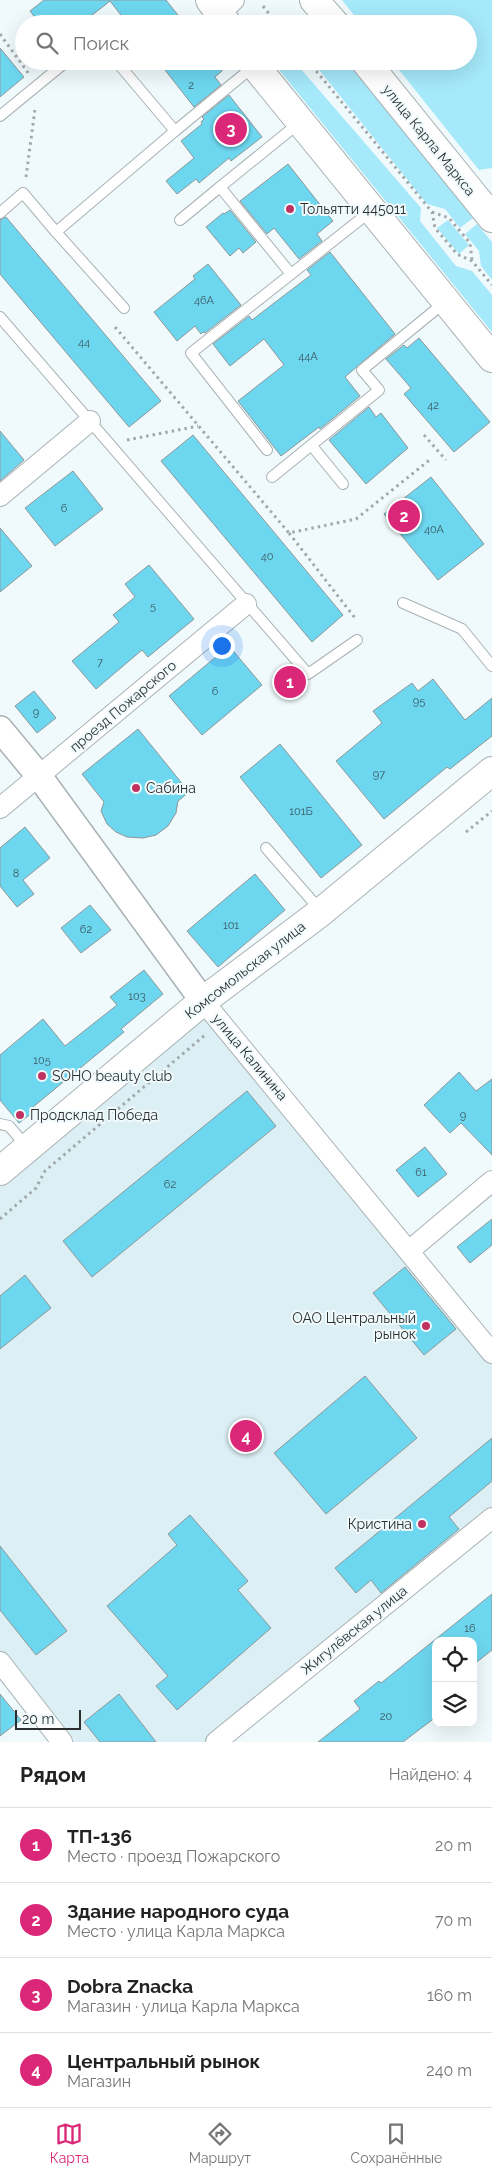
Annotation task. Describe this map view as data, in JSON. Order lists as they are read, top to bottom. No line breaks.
{"streets":{"main road":["улица Карла Маркса","Комсомольская улица"],"street":["проезд Пожарского","улица Калинина","Жигулёвская улица"]},"crossings":[["проезд Пожарского","улица Калинина"],["Комсомольская улица","улица Калинина"]],"places":["Тольятти 445011","Сабина","SOHO beauty club","Продсклад Победа","ОАО Центральный рынок","Кристина"],"house_numbers":["2","46А","44","44А","42","6","40А","40","5","7","6","95","9","97","101Б","8","101","62","103","105","9","61","62","16","20"],"scale_bar":"20 m","page":{"search":"Поиск","pins":["3","2","1","4"],"scale":"20 m","heading":["Рядом","Найдено: 4"],"list":[{"mark":"1","name":"ТП-136","note":"Место · проезд Пожарского","value":"20 m"},{"mark":"2","name":"Здание народного суда","note":"Место · улица Карла Маркса","value":"70 m"},{"mark":"3","name":"Dobra Znacka","note":"Магазин · улица Карла Маркса","value":"160 m"},{"mark":"4","name":"Центральный рынок","note":"Магазин","value":"240 m"}],"nav":["Карта","Маршрут","Сохранённые"]}}
